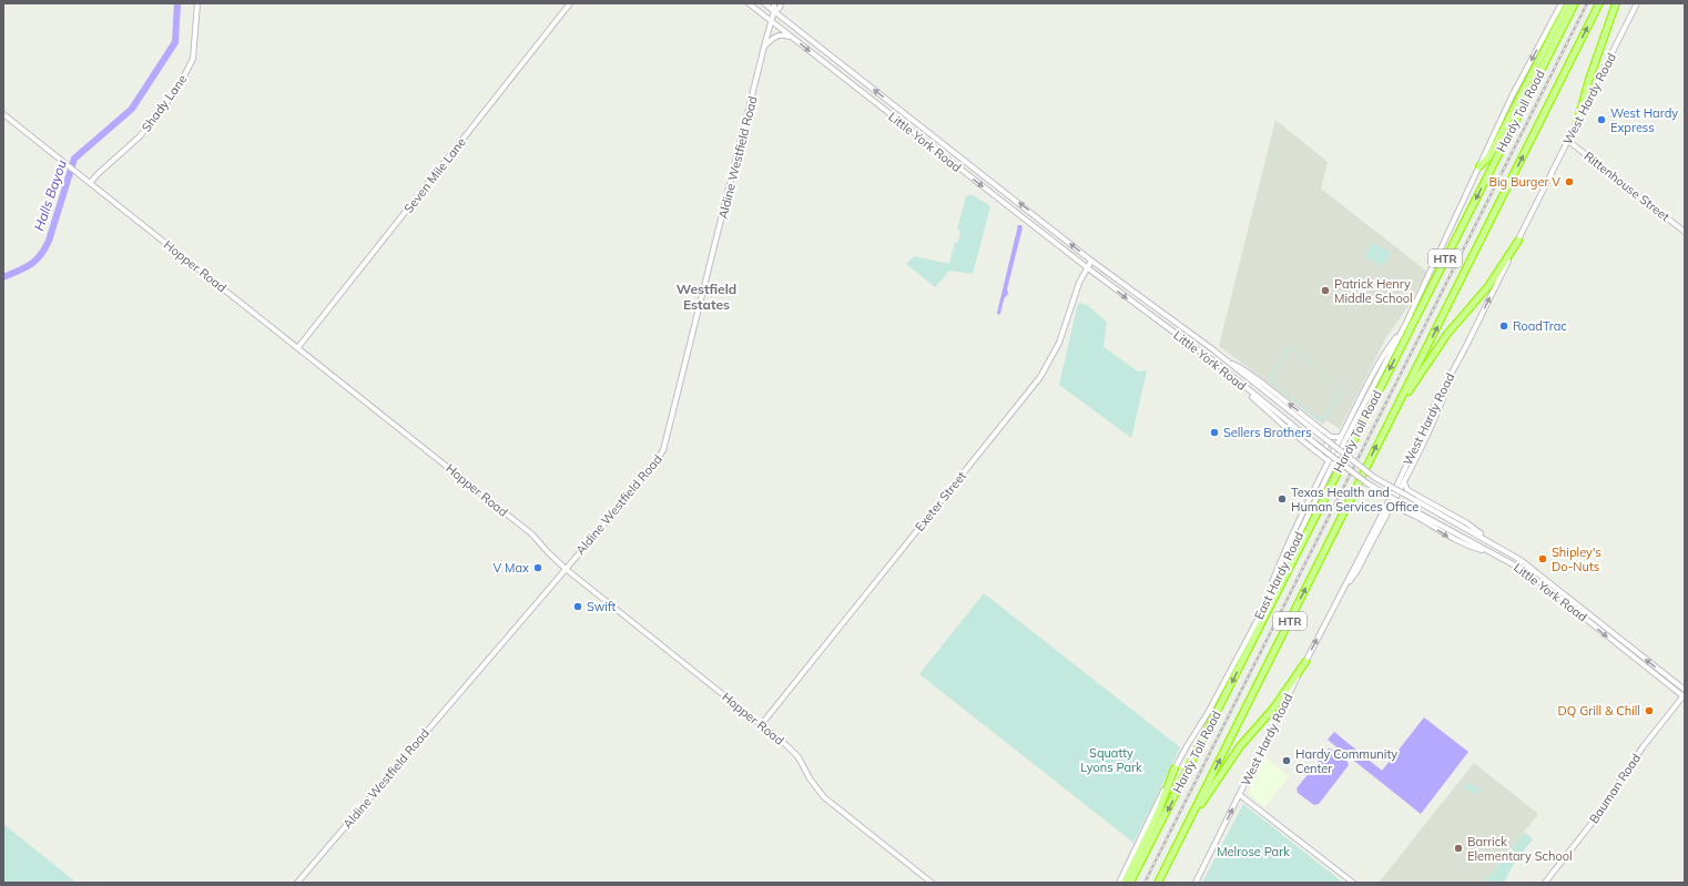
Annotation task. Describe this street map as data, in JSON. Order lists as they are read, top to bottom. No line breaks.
{"streets":{"highway":["Hardy Toll Road","HTR"],"main road":["West Hardy Road","Shady Lane","Little York Road","Aldine Westfield Road","Seven Mile Lane","Rittenhouse Street","Hopper Road","Exeter Street","East Hardy Road","Bauman Road"]},"crossings":[["West Hardy Road","Little York Road"],["West Hardy Road","Rittenhouse Street"],["Shady Lane","Hopper Road"],["Little York Road","Aldine Westfield Road"],["Little York Road","Exeter Street"],["Little York Road","East Hardy Road"],["Little York Road","Bauman Road"],["Aldine Westfield Road","Hopper Road"],["Seven Mile Lane","Hopper Road"],["Hopper Road","Exeter Street"]],"districts":["Westfield Estates"],"water":["Halls Bayou"],"parks":["Squatty Lyons Park","Melrose Park"],"places":["West Hardy Express","Big Burger V","Patrick Henry Middle School","RoadTrac","Sellers Brothers","Texas Health and Human Services Office","Shipley's Do-Nuts","V Max","Swift","DQ Grill & Chill","Hardy Community Center","Barrick Elementary School"]}
